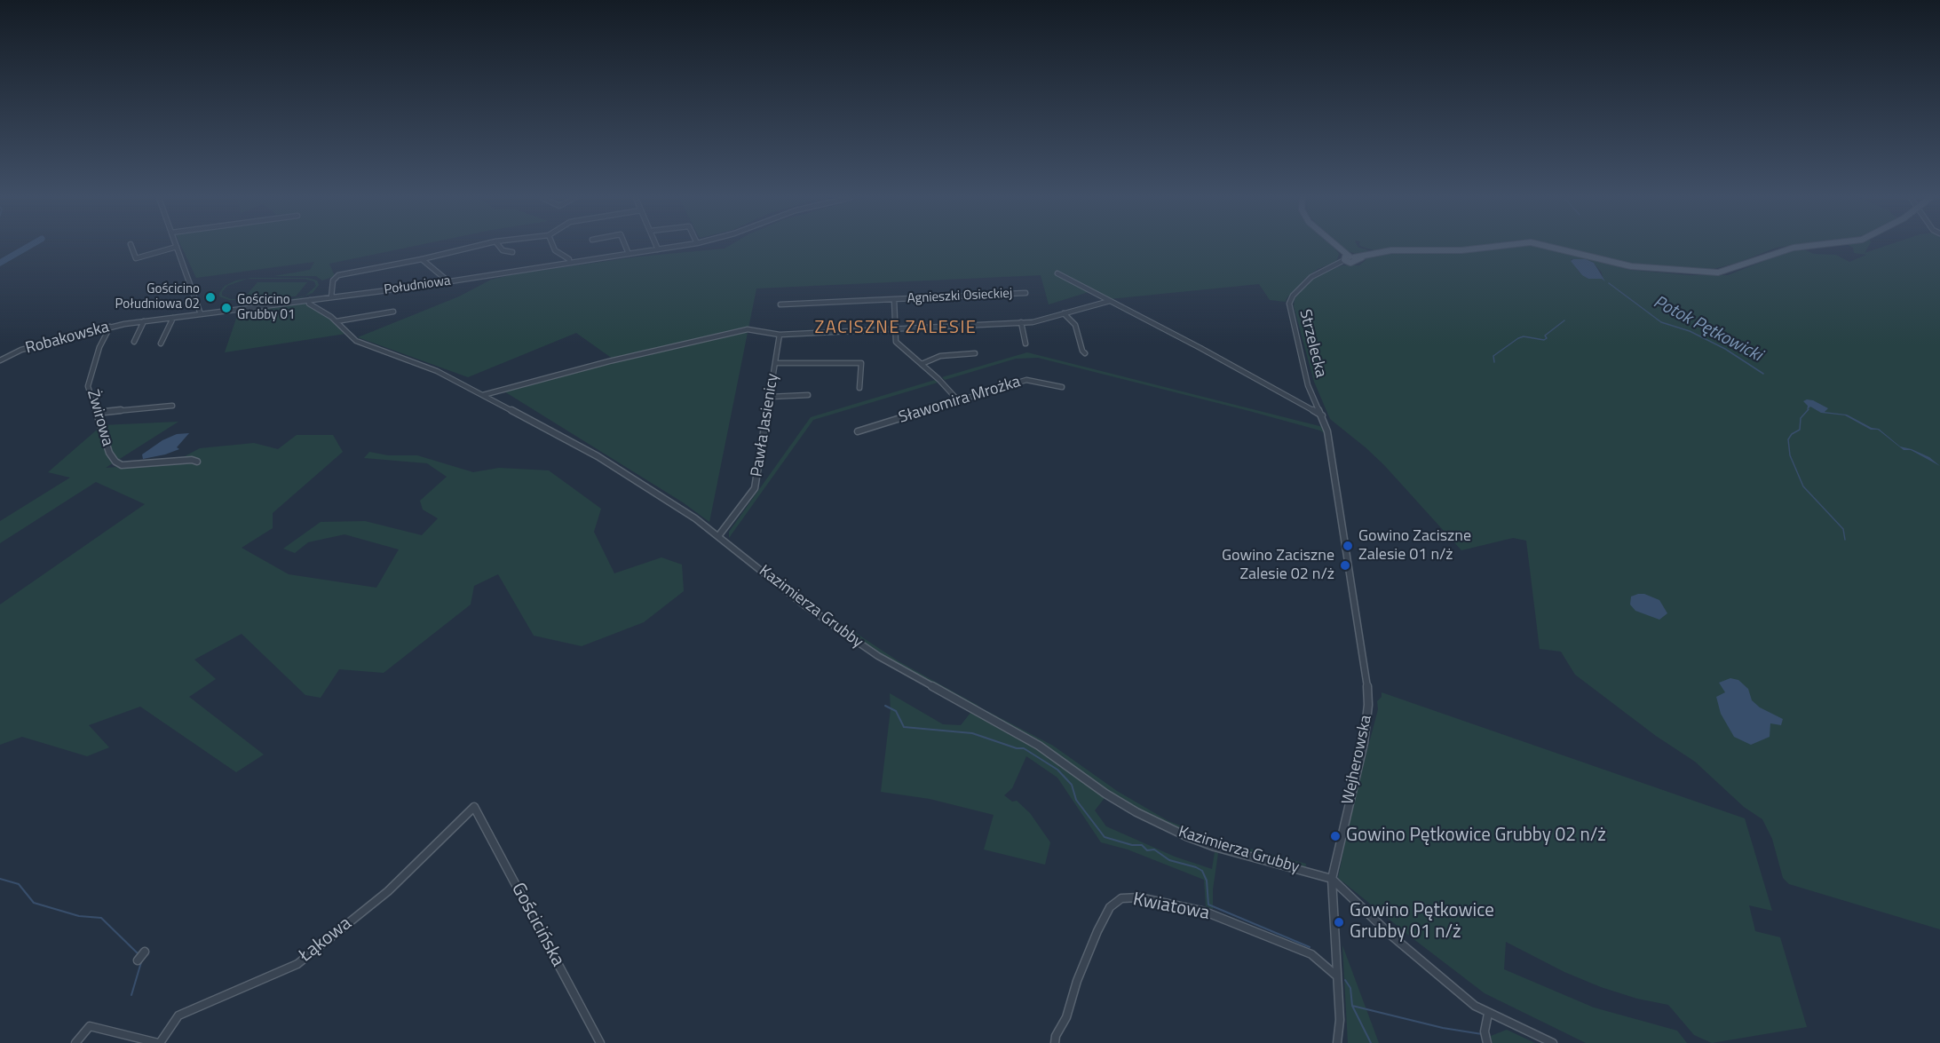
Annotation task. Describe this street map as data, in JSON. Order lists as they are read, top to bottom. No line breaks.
{"streets":{"main road":["Strzelecka"],"street":["Południowa","Agnieszki Osieckiej","Robakowska","Sławomira Mrożka","Żwirowa","Pawła Jasienicy","Kazimierza Grubby","Wejherowska","Kwiatowa","Gościcińska","Łąkowa"]},"crossings":[["Południowa","Robakowska"],["Południowa","Kazimierza Grubby"],["Robakowska","Żwirowa"],["Strzelecka","Wejherowska"],["Pawła Jasienicy","Kazimierza Grubby"],["Kazimierza Grubby","Wejherowska"],["Wejherowska","Kwiatowa"],["Gościcińska","Łąkowa"]],"districts":["ZACISZNE ZALESIE"],"water":["Potok Pętkowicki"],"places":["Gościcino Południowa 02","Gościcino Grubby 01","Gowino Zaciszne Zalesie 01 n/ż","Gowino Zaciszne Zalesie 02 n/ż","Gowino Pętkowice Grubby 02 n/ż","Gowino Pętkowice Grubby 01 n/ż"]}
